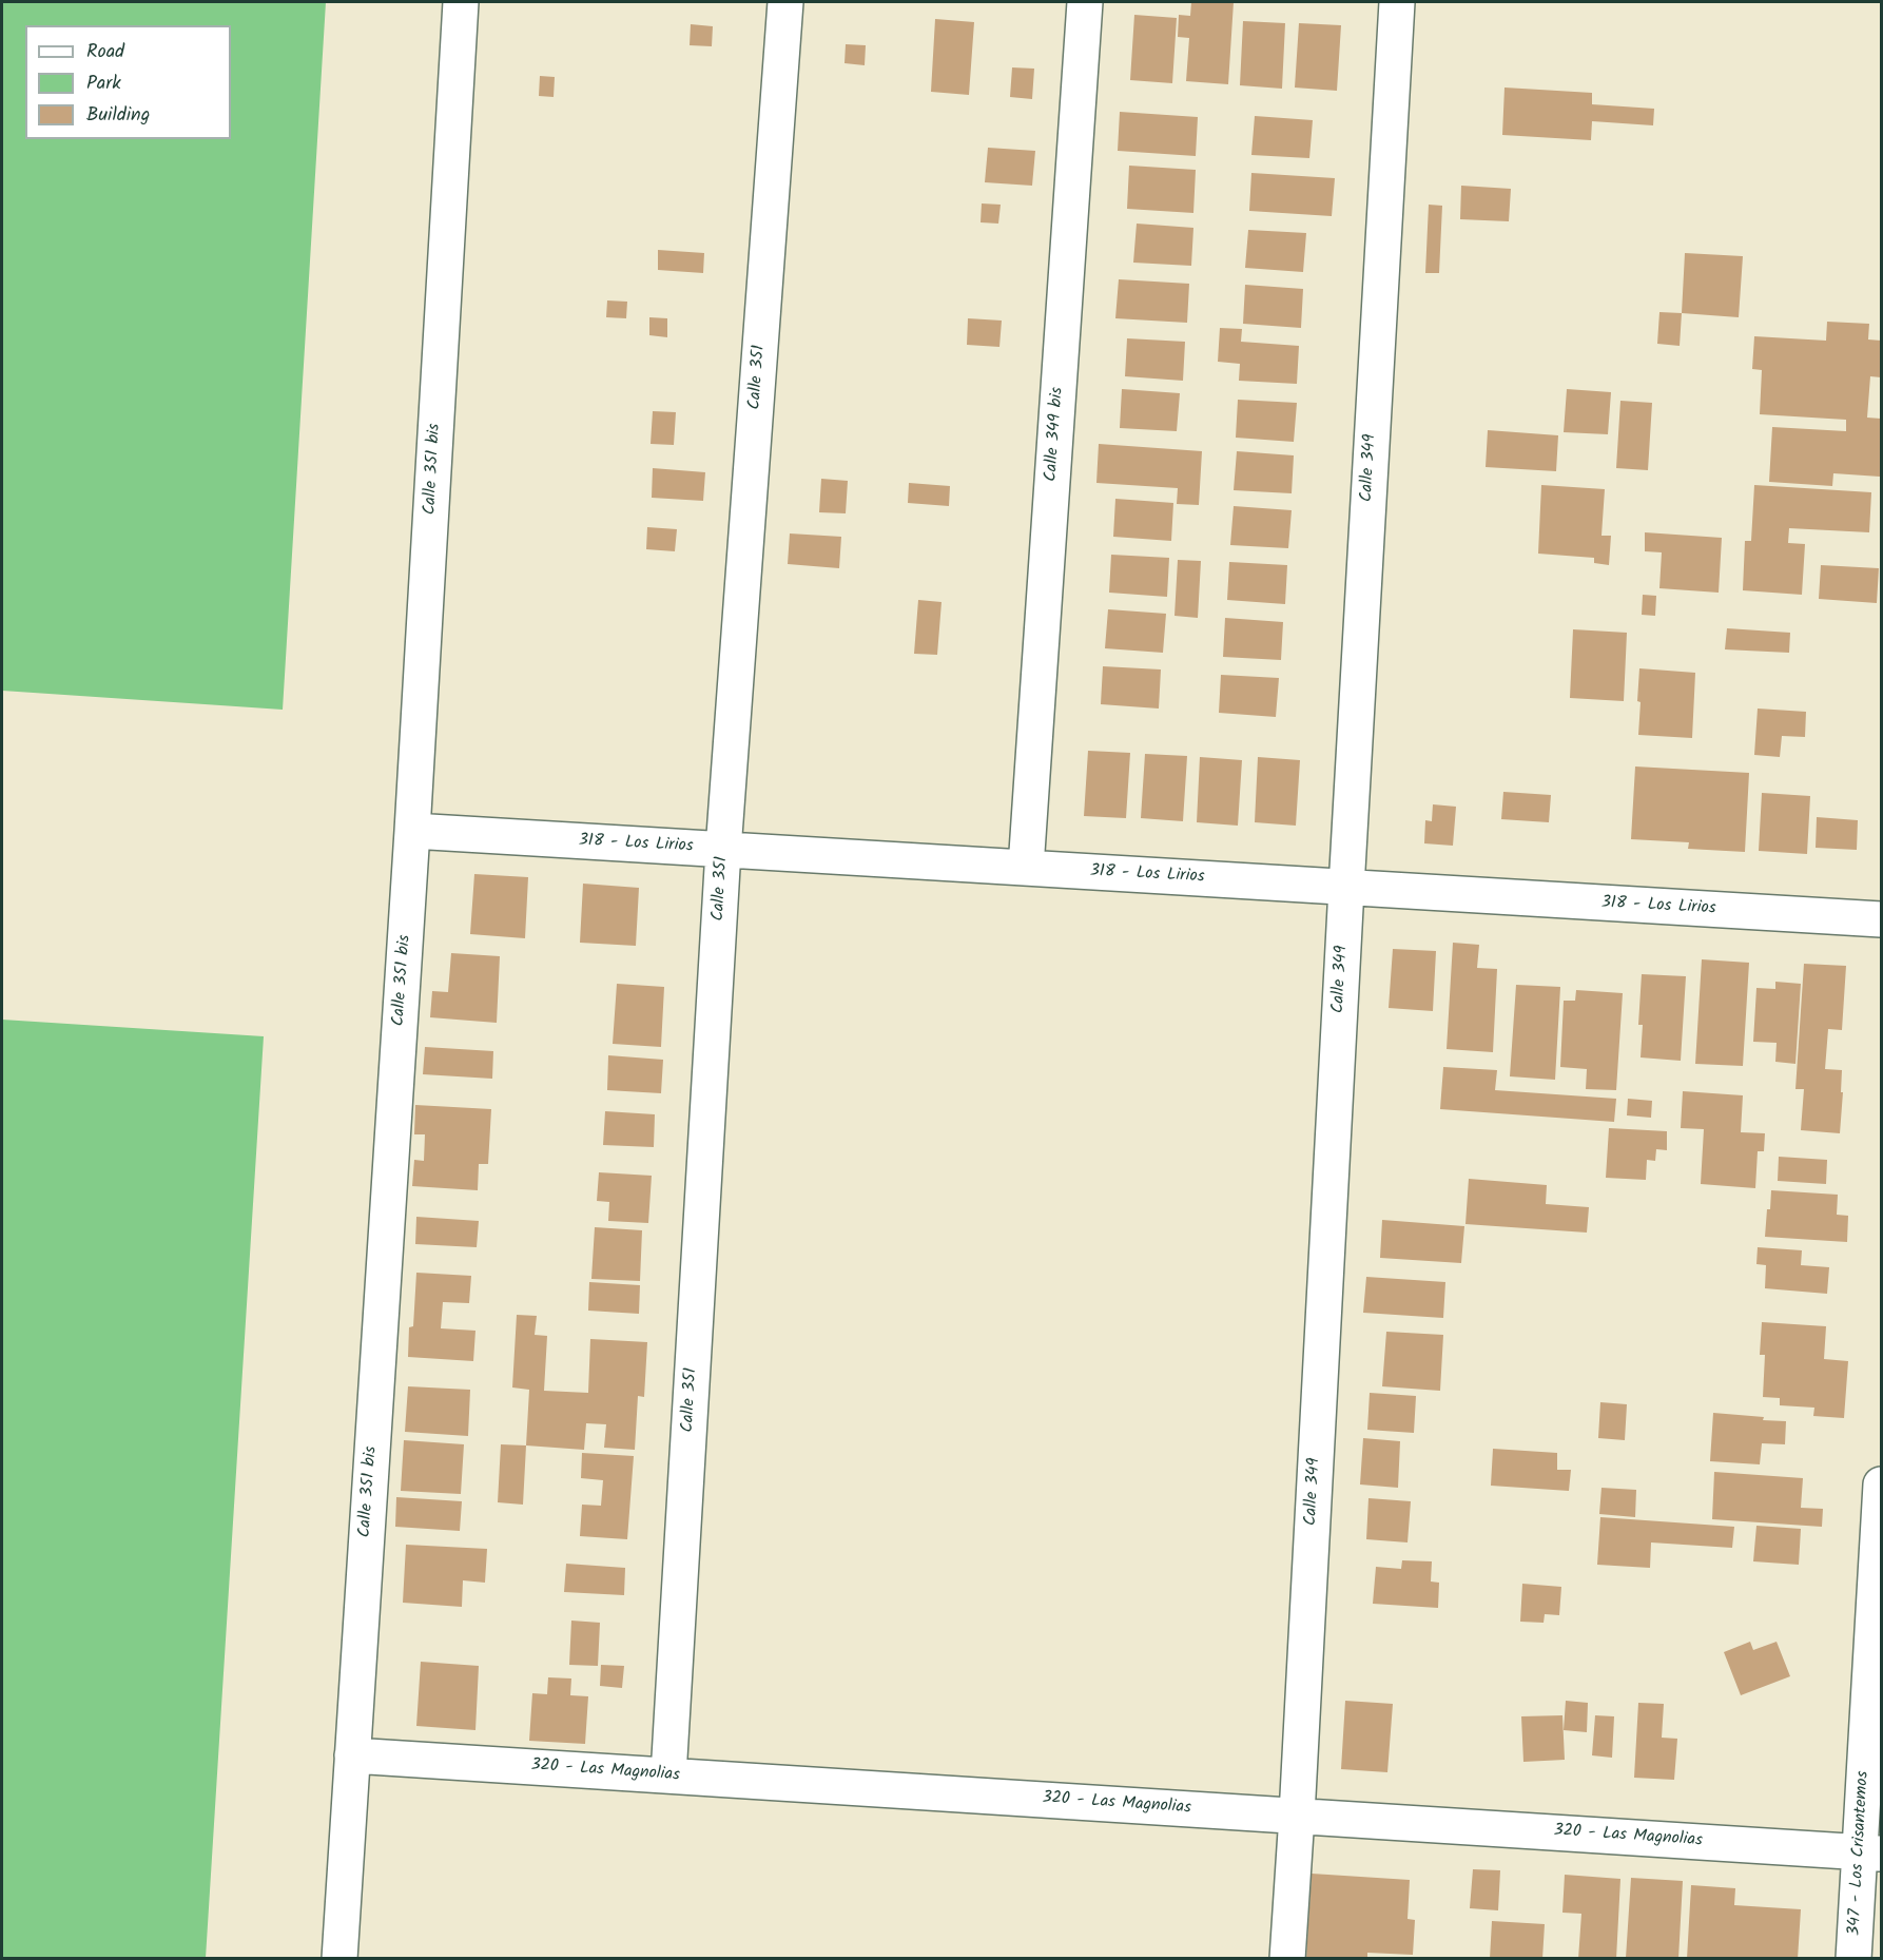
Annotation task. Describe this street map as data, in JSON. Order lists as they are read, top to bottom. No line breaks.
{"streets":{"street":["Calle 351","Calle 349 bis","Calle 349","Calle 351 bis","318 - Los Lirios","320 - Las Magnolias","347 - Los Crisantemos"]},"crossings":[["Calle 351","318 - Los Lirios"],["Calle 351","320 - Las Magnolias"],["Calle 349 bis","318 - Los Lirios"],["Calle 349","318 - Los Lirios"],["Calle 349","320 - Las Magnolias"],["Calle 351 bis","318 - Los Lirios"],["Calle 351 bis","320 - Las Magnolias"],["320 - Las Magnolias","347 - Los Crisantemos"]],"legend":["Road","Park","Building"]}
